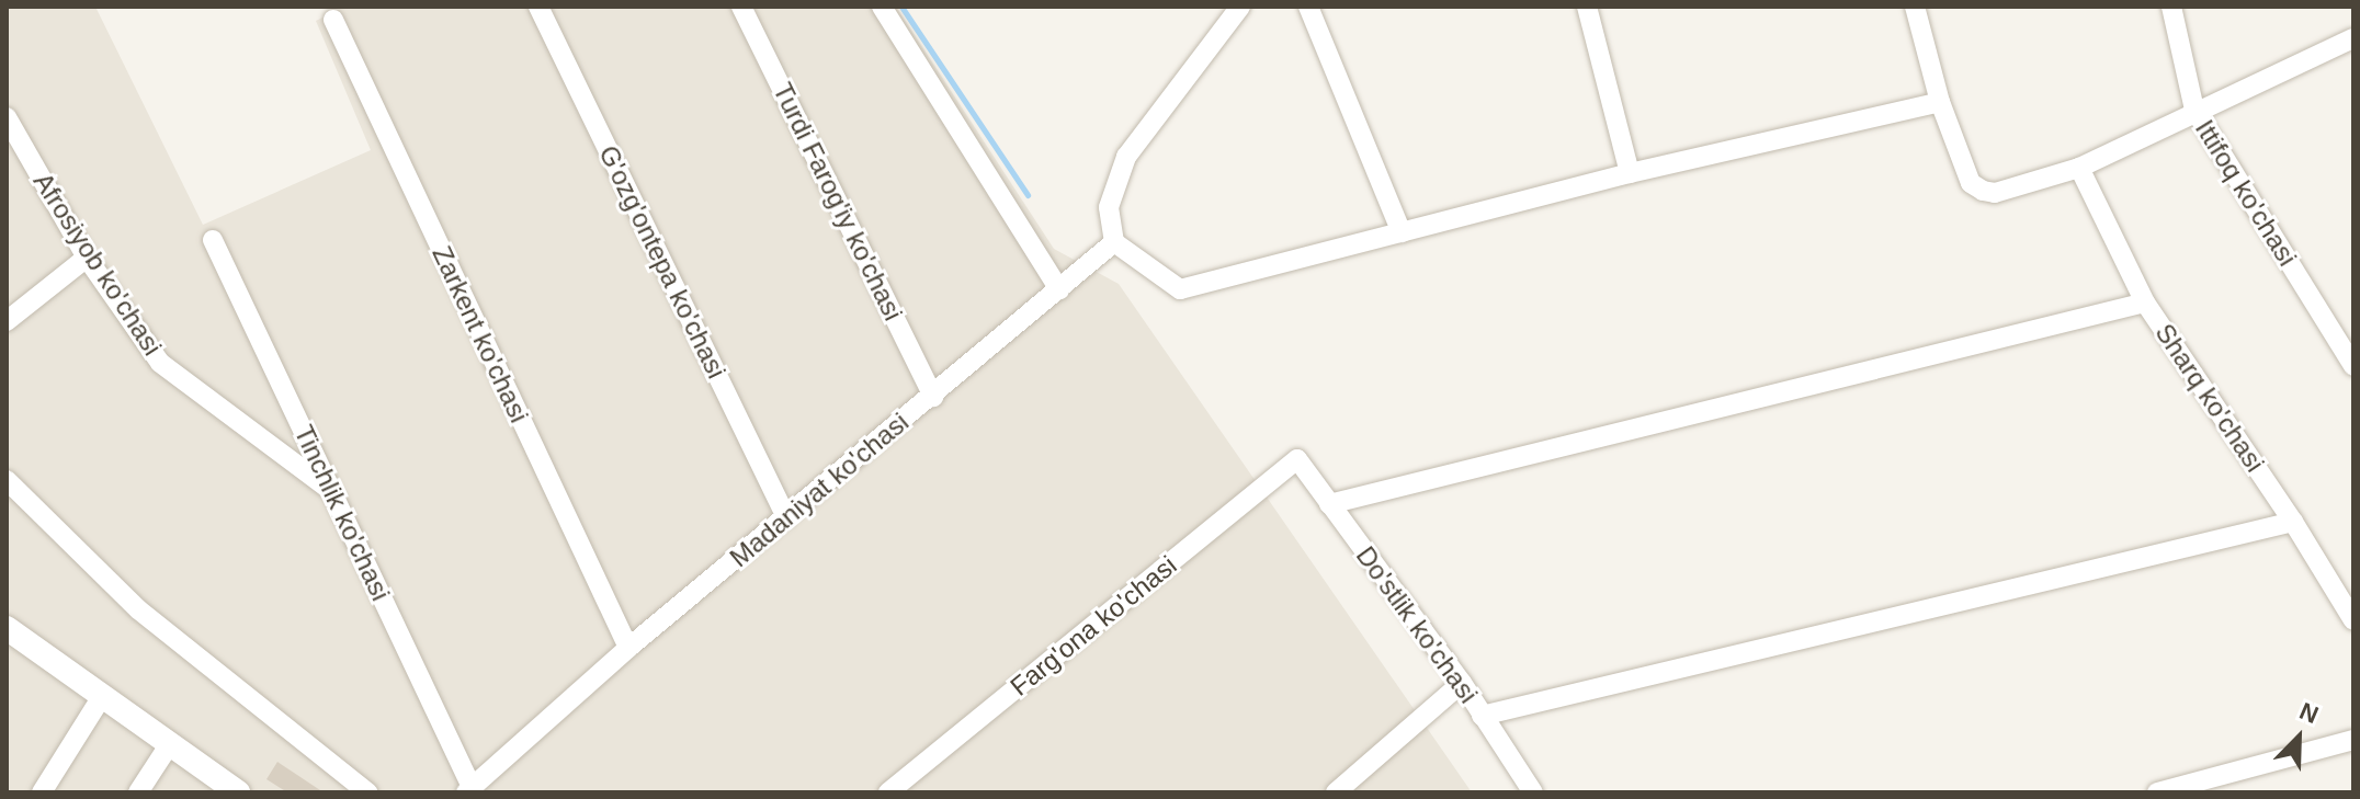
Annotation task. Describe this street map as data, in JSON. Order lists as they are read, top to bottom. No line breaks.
{"streets":{"street":["Ittifoq ko'chasi","Turdi Farog'iy ko'chasi","G'ozg'ontepa ko'chasi","Afrosiyob ko'chasi","Zarkent ko'chasi","Sharq ko'chasi","Madaniyat ko'chasi","Tinchlik ko'chasi","Do'stlik ko'chasi","Farg'ona ko'chasi"]},"crossings":[["Turdi Farog'iy ko'chasi","Madaniyat ko'chasi"],["G'ozg'ontepa ko'chasi","Madaniyat ko'chasi"],["Afrosiyob ko'chasi","Tinchlik ko'chasi"],["Zarkent ko'chasi","Madaniyat ko'chasi"],["Madaniyat ko'chasi","Tinchlik ko'chasi"],["Do'stlik ko'chasi","Farg'ona ko'chasi"]],"north":"top right"}
